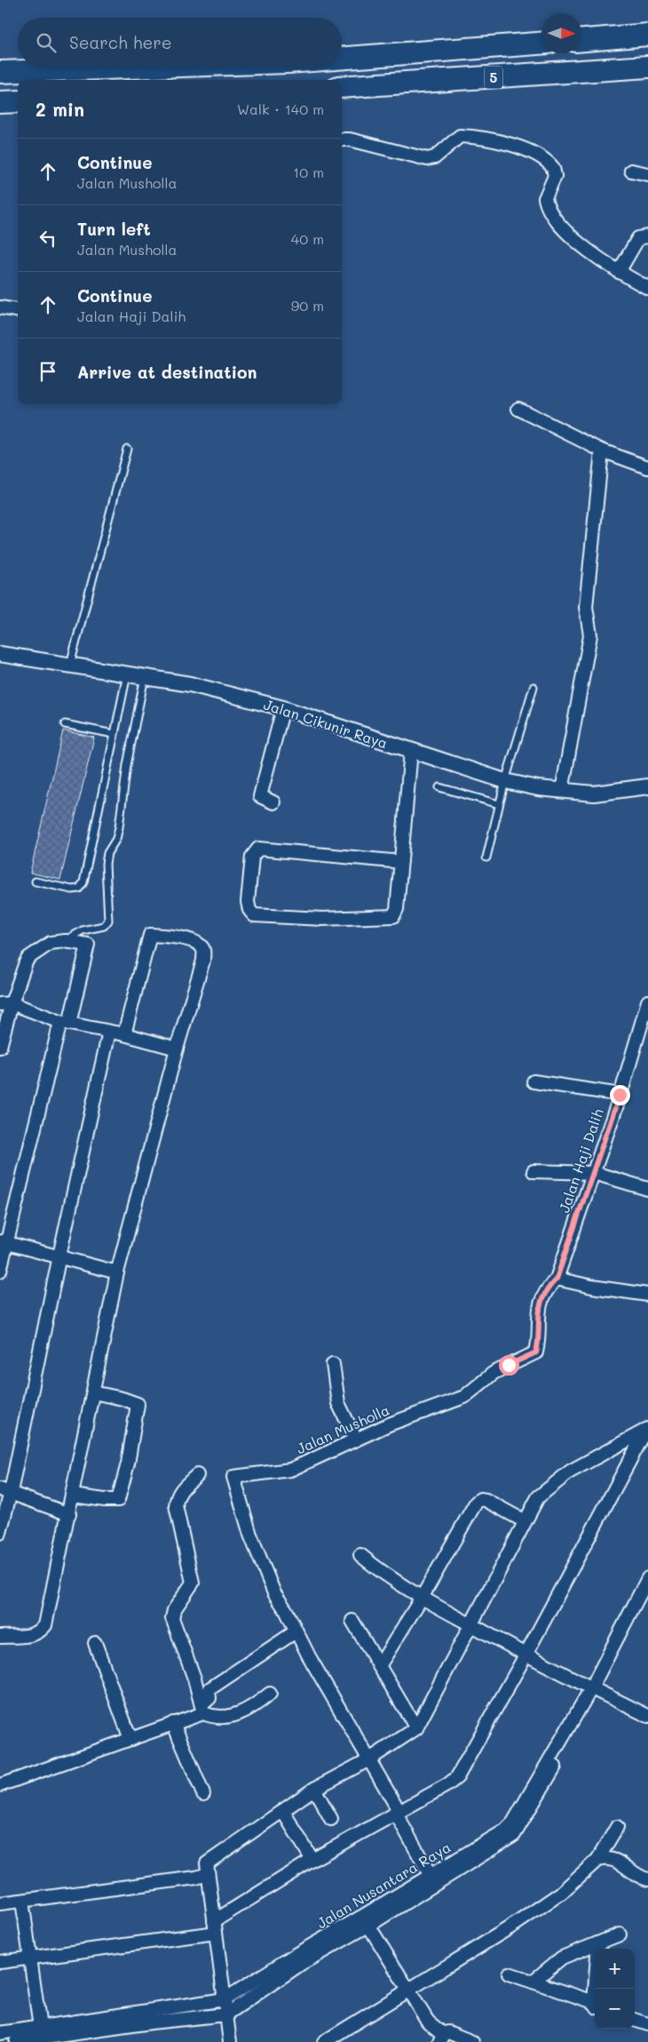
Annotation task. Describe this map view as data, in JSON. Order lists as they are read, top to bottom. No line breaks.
{"streets":{"highway":["5"],"street":["Jalan Cikunir Raya","Jalan Haji Dalih","Jalan Musholla","Jalan Nusantara Raya"]},"crossings":[["Jalan Haji Dalih","Jalan Musholla"]],"north":"right","page":{"search":"Search here","heading":["2 min","Walk · 140 m"],"list":[["Continue","Jalan Musholla","10 m"],["Turn left","Jalan Musholla","40 m"],["Continue","Jalan Haji Dalih","90 m"],"Arrive at destination"],"map_buttons":["+","−"]}}
